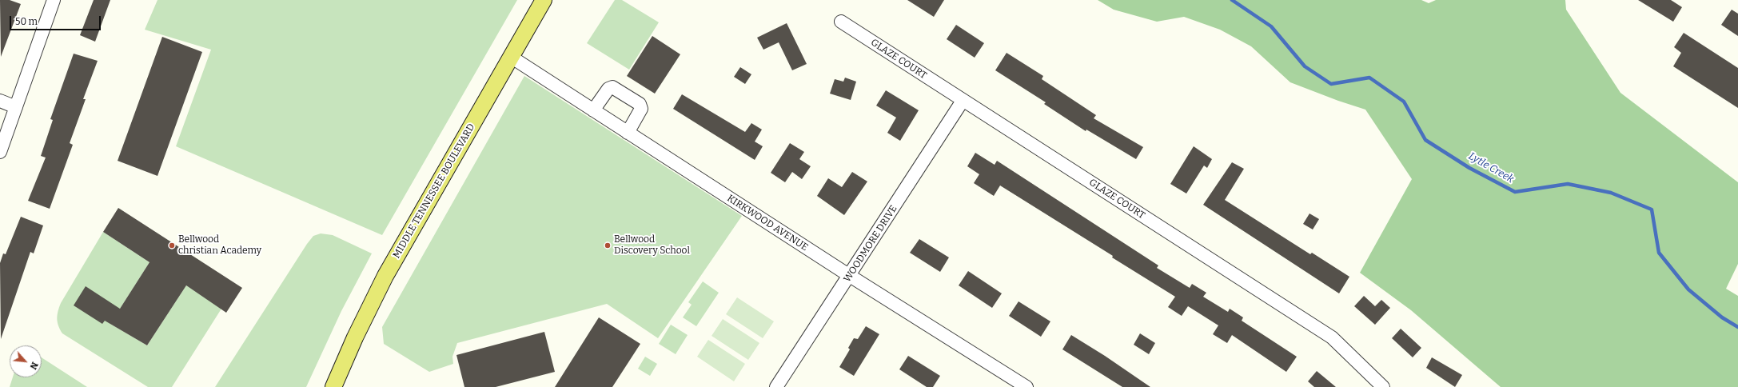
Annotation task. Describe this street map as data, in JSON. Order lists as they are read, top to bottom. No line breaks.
{"streets":{"main road":["MIDDLE TENNESSEE BOULEVARD"],"street":["GLAZE COURT","KIRKWOOD AVENUE","WOODMORE DRIVE"]},"crossings":[["GLAZE COURT","WOODMORE DRIVE"],["MIDDLE TENNESSEE BOULEVARD","KIRKWOOD AVENUE"],["KIRKWOOD AVENUE","WOODMORE DRIVE"]],"water":["Lytle Creek"],"places":["Bellwood christian Academy","Bellwood Discovery School"],"scale_bar":"50 m","north":"bottom right"}
